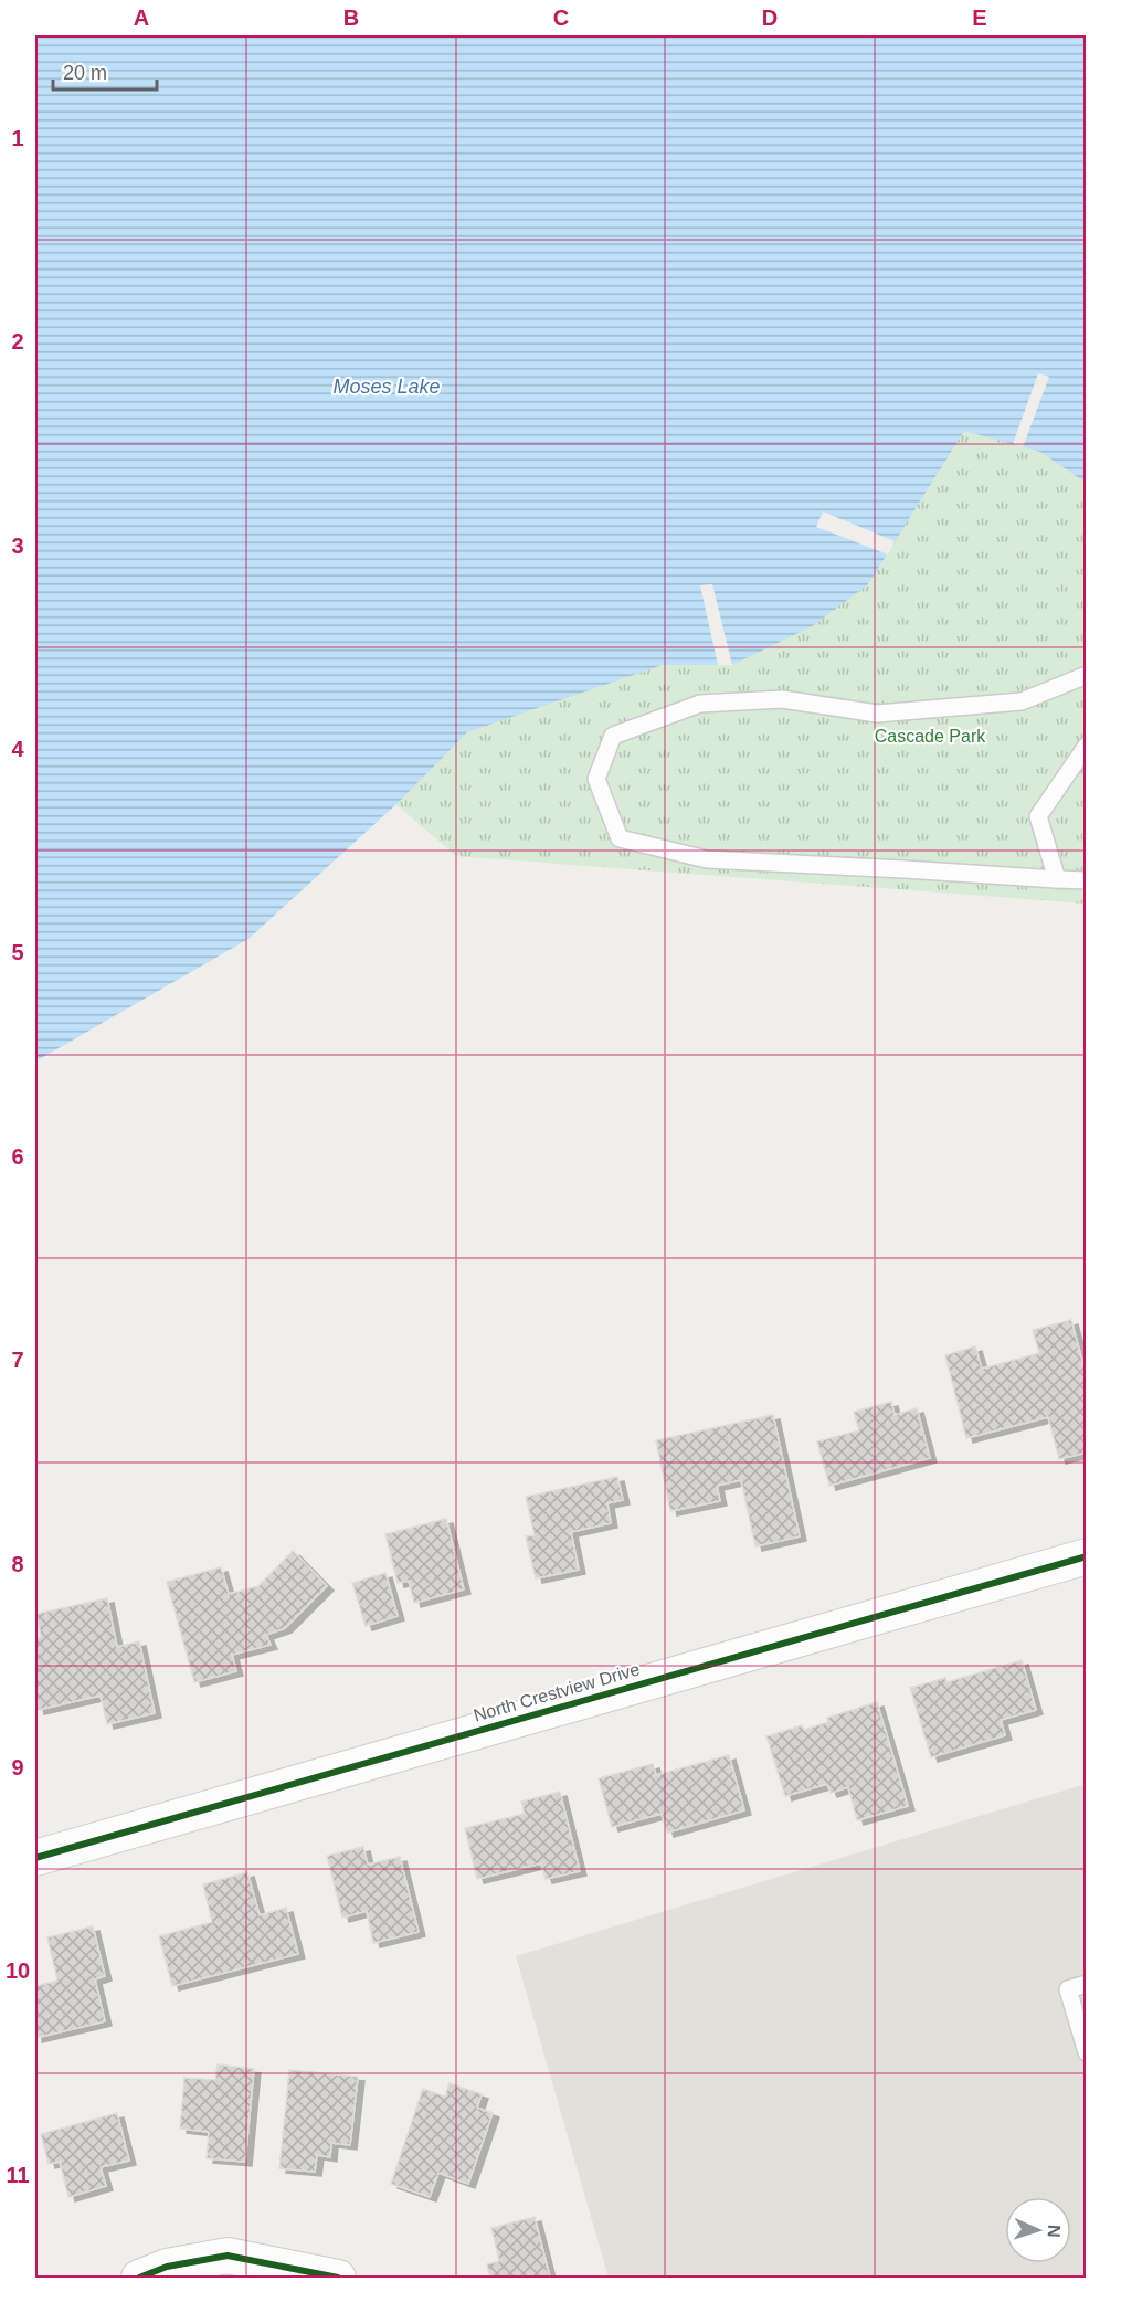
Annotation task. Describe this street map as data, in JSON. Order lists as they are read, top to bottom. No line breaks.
{"streets":{"street":["North Crestview Drive"]},"water":["Moses Lake"],"parks":["Cascade Park"],"scale_bar":"20 m","north":"right","grid":{"columns":["A","B","C","D","E"],"rows":["1","2","3","4","5","6","7","8","9","10","11"]}}
